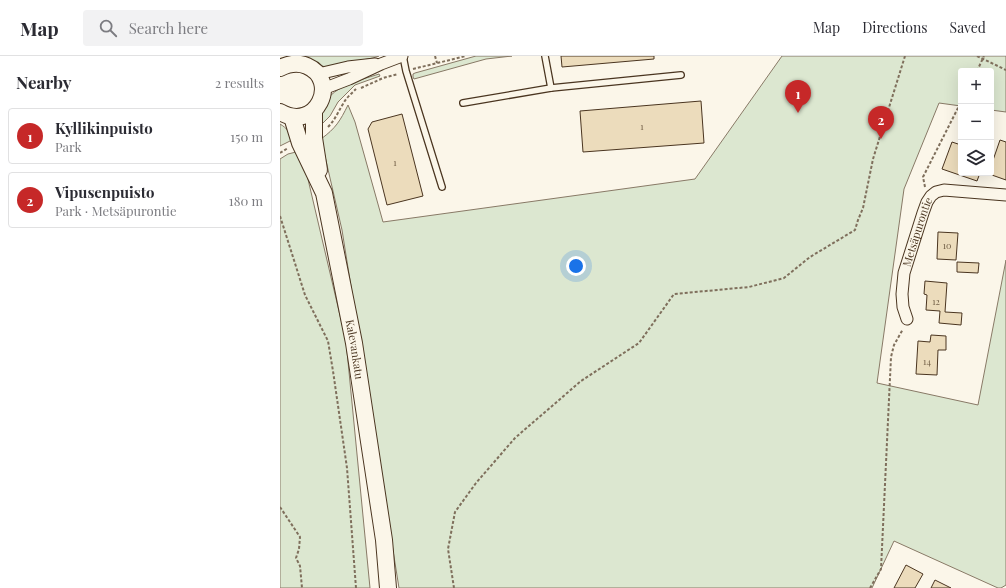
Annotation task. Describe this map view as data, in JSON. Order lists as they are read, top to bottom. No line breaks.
{"streets":{"main road":["Kalevankatu"],"street":["Metsäpurontie"]},"house_numbers":["1","1","10","12","14"],"page":{"header":"Map","search":"Search here","nav":["Map","Directions","Saved"],"heading":["Nearby","2 results"],"map_buttons":["+","−"],"pins":["1","2"],"list":[{"mark":"1","name":"Kyllikinpuisto","note":"Park","value":"150 m"},{"mark":"2","name":"Vipusenpuisto","note":"Park · Metsäpurontie","value":"180 m"}]}}
